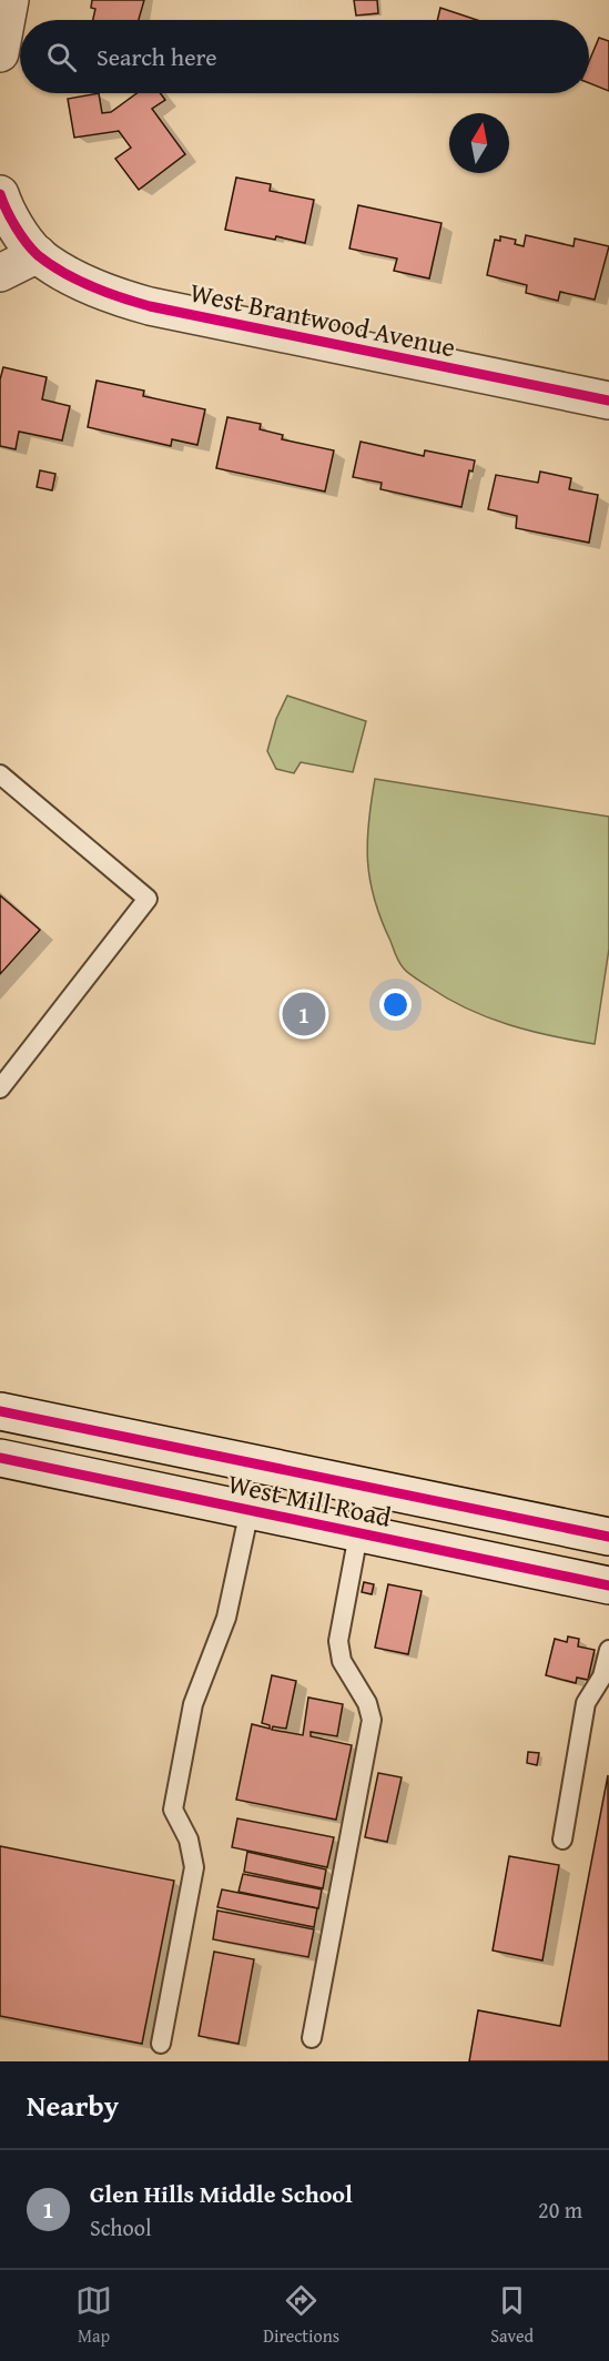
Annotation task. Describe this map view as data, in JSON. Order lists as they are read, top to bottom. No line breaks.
{"streets":{"main road":["West Brantwood Avenue","West Mill Road"]},"north":"top","page":{"search":"Search here","pins":"1","heading":"Nearby","list":[{"mark":"1","name":"Glen Hills Middle School","note":"School","value":"20 m"}],"nav":["Map","Directions","Saved"]}}
